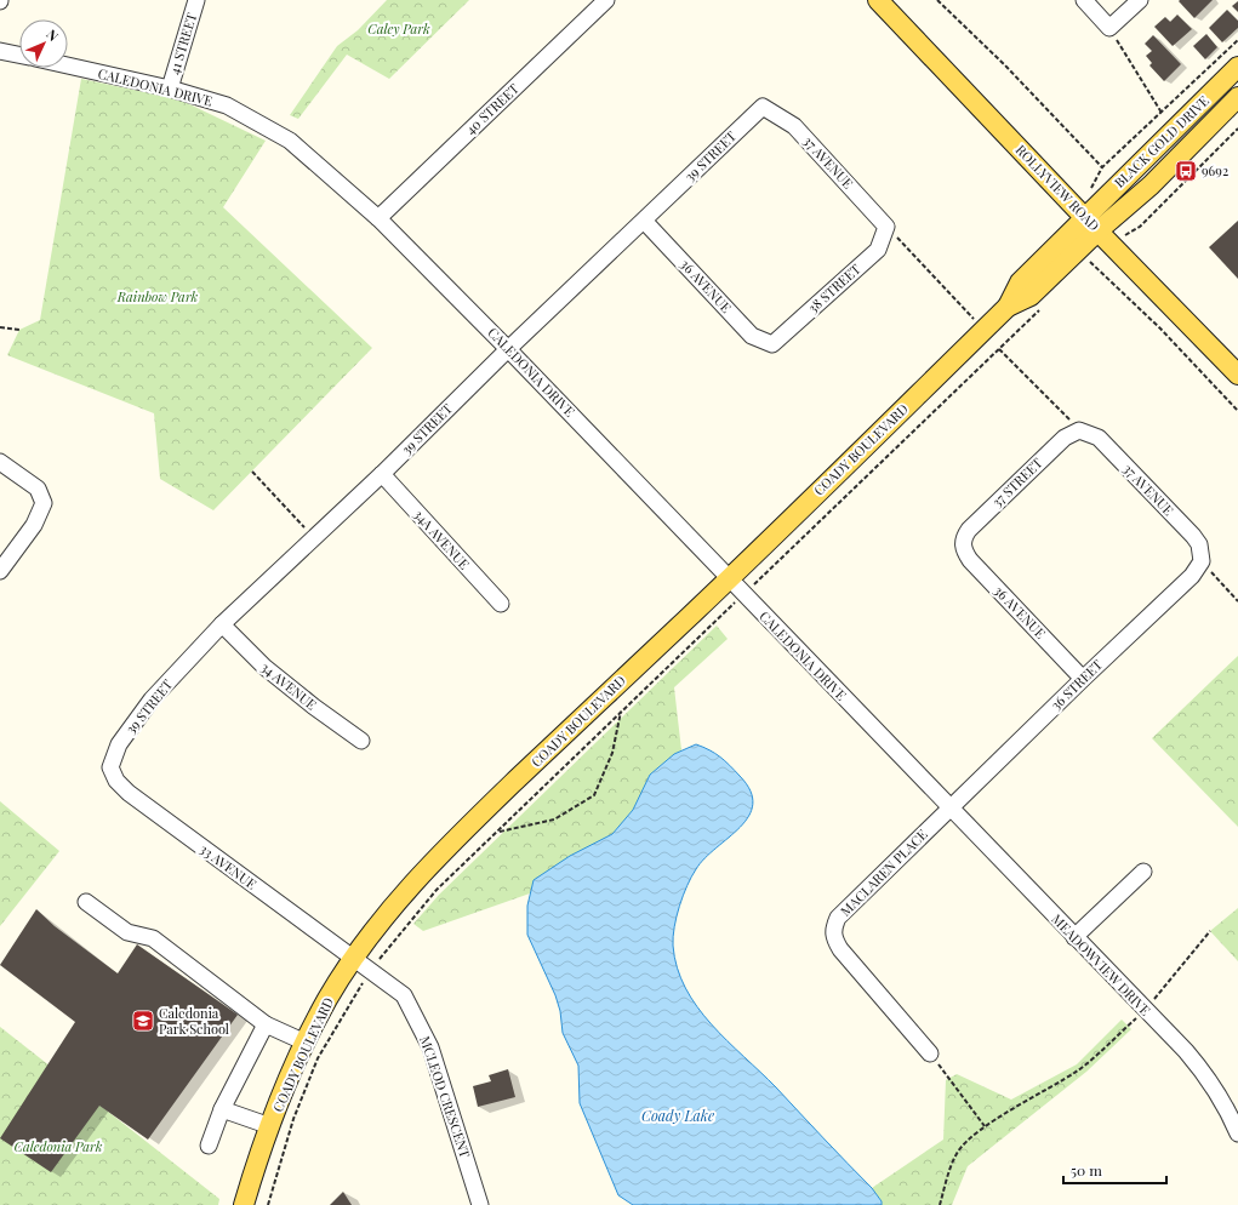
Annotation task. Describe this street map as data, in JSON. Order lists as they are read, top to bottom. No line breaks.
{"streets":{"main road":["BLACK GOLD DRIVE","ROLLYVIEW ROAD","COADY BOULEVARD"],"street":["41 STREET","CALEDONIA DRIVE","40 STREET","39 STREET","37 AVENUE","36 AVENUE","38 STREET","37 STREET","34A AVENUE","36 STREET","34 AVENUE","33 AVENUE","MACLAREN PLACE","MEADOWVIEW DRIVE","MCLEOD CRESCENT"]},"crossings":[["41 STREET","CALEDONIA DRIVE"],["CALEDONIA DRIVE","40 STREET"],["CALEDONIA DRIVE","39 STREET"],["CALEDONIA DRIVE","COADY BOULEVARD"],["CALEDONIA DRIVE","36 STREET"],["CALEDONIA DRIVE","MACLAREN PLACE"],["CALEDONIA DRIVE","MEADOWVIEW DRIVE"],["BLACK GOLD DRIVE","ROLLYVIEW ROAD"],["BLACK GOLD DRIVE","COADY BOULEVARD"],["39 STREET","37 AVENUE"],["39 STREET","36 AVENUE"],["39 STREET","34A AVENUE"],["39 STREET","34 AVENUE"],["39 STREET","33 AVENUE"],["37 AVENUE","38 STREET"],["37 AVENUE","37 STREET"],["37 AVENUE","36 STREET"],["ROLLYVIEW ROAD","COADY BOULEVARD"],["36 AVENUE","38 STREET"],["36 AVENUE","37 STREET"],["36 AVENUE","36 STREET"],["COADY BOULEVARD","33 AVENUE"],["COADY BOULEVARD","MCLEOD CRESCENT"],["36 STREET","MACLAREN PLACE"],["36 STREET","MEADOWVIEW DRIVE"],["33 AVENUE","MCLEOD CRESCENT"],["MACLAREN PLACE","MEADOWVIEW DRIVE"]],"water":["Coady Lake"],"parks":["Caley Park","Rainbow Park","Caledonia Park"],"places":{"bus stop":["9692"],"school or university":["Caledonia Park School"]},"scale_bar":"50 m","north":"top right"}
